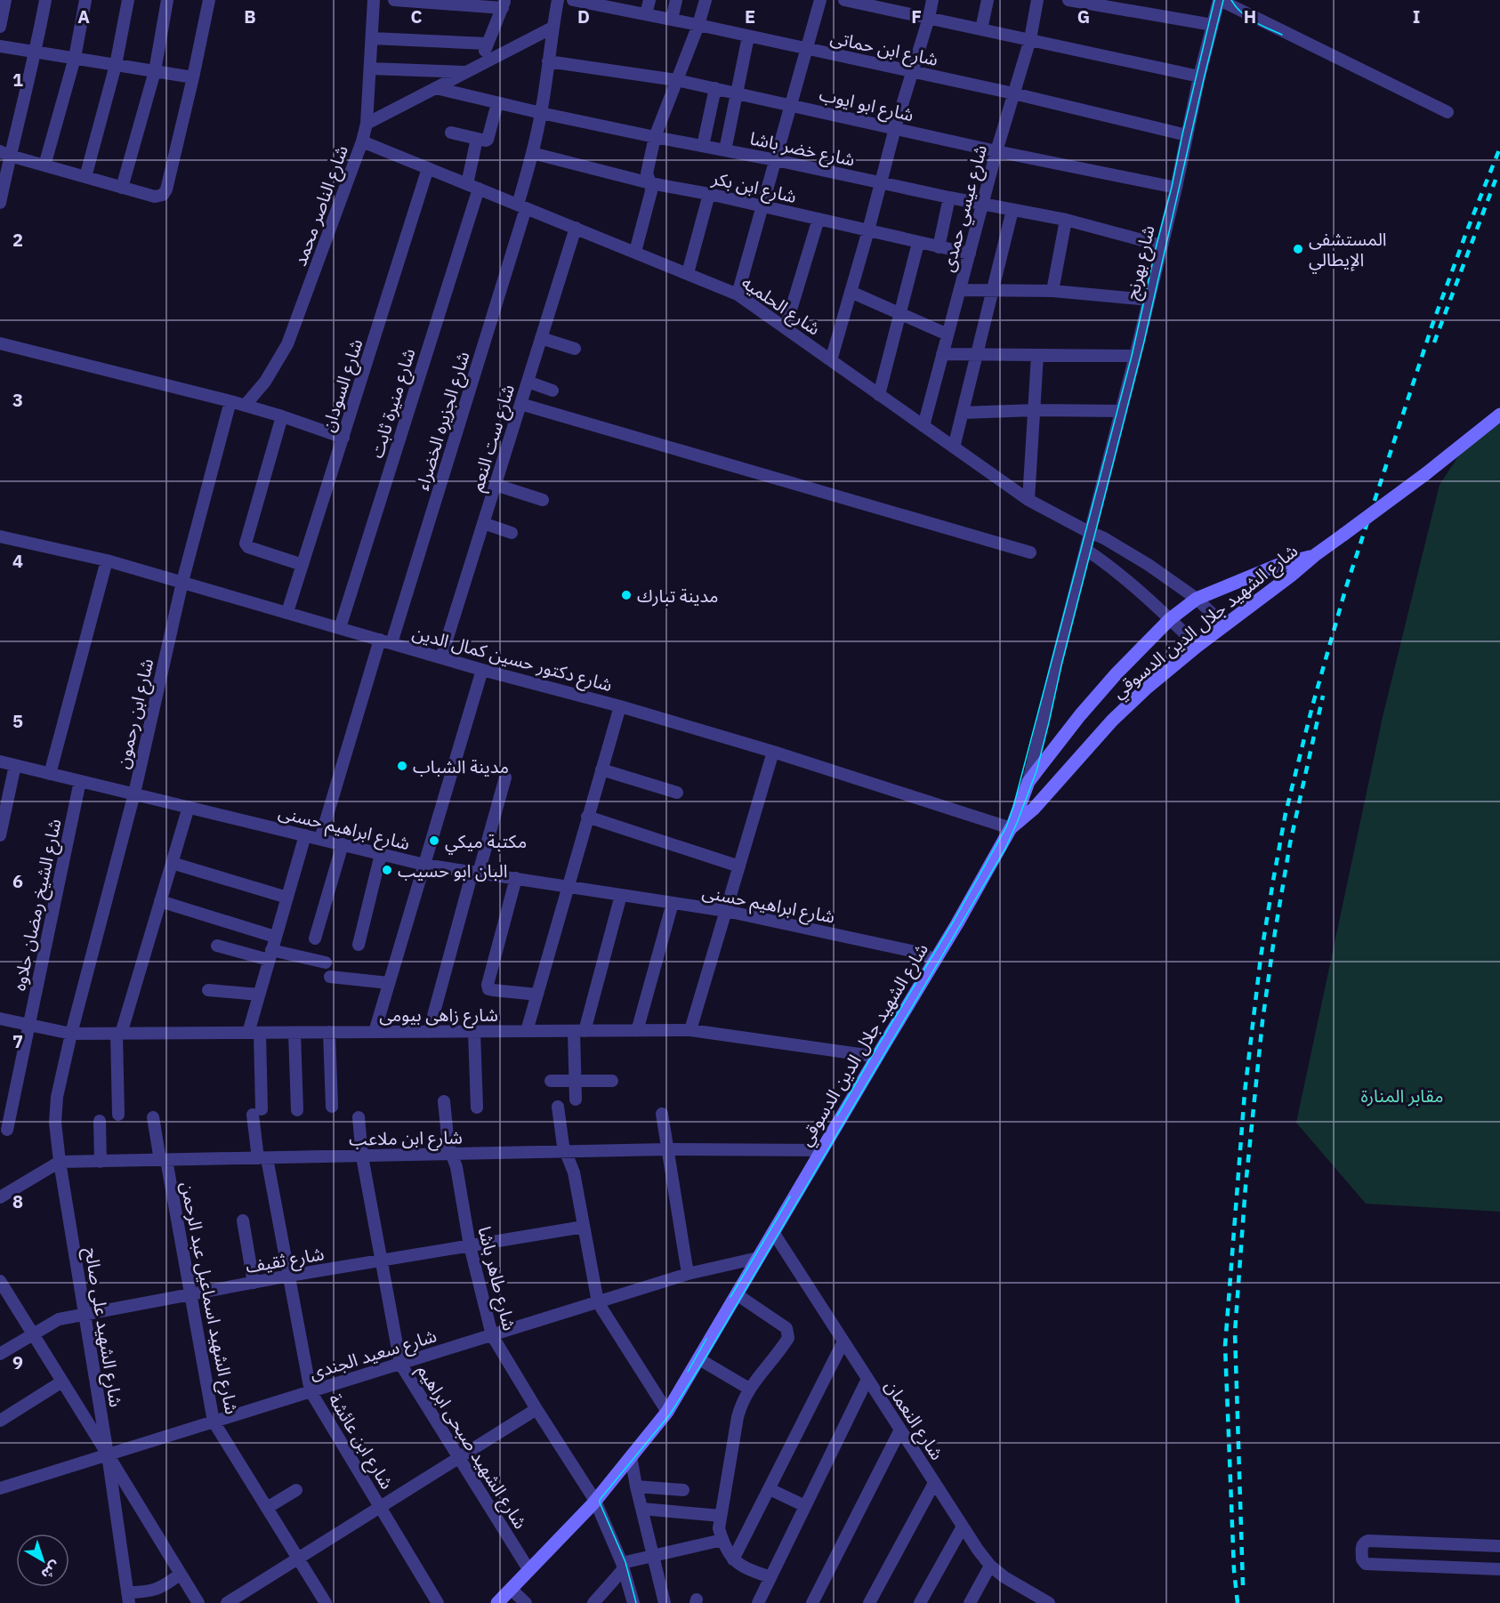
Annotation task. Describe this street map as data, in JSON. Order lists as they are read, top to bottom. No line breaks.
{"streets":{"main road":["شارع الشهيد جلال الدين الدسوقي"],"street":["شارع ابن حماتى","شارع ابو ايوب","شارع خضر باشا","شارع ابن بكر","شارع الناصر محمد","شارع عيسي حمدى","شارع بهرنج","شارع الحلميه","شارع السودان","شارع منيرة ثابت","شارع الجزيره الخضراء","شارع ست النعم","شارع دكتور حسين كمال الدين","شارع ابن رحمون","شارع ابراهيم حسنى","شارع الشيخ رمضان حلاوه","شارع زاهى بيومى","شارع ابن ملاعب","شارع ثقيف","شارع طاهر باشا","شارع الشهيد اسماعيل عبد الرحمن","شارع الشهيد على صالح","شارع سعيد الجندى","شارع النعمان","شارع ابن عائشة","شارع الشهيد صبحى ابراهيم"]},"crossings":[["شارع ابن حماتى","شارع عيسي حمدى"],["شارع ابن حماتى","شارع بهرنج"],["شارع ابو ايوب","شارع عيسي حمدى"],["شارع ابو ايوب","شارع بهرنج"],["شارع ابو ايوب","شارع الجزيره الخضراء"],["شارع خضر باشا","شارع عيسي حمدى"],["شارع خضر باشا","شارع بهرنج"],["شارع خضر باشا","شارع الجزيره الخضراء"],["شارع ابن بكر","شارع عيسي حمدى"],["شارع ابن بكر","شارع الجزيره الخضراء"],["شارع الناصر محمد","شارع الحلميه"],["شارع عيسي حمدى","شارع الحلميه"],["شارع بهرنج","شارع الحلميه"],["شارع بهرنج","شارع الشهيد جلال الدين الدسوقي"],["شارع الحلميه","شارع السودان"],["شارع الحلميه","شارع منيرة ثابت"],["شارع الحلميه","شارع الجزيره الخضراء"],["شارع الحلميه","شارع ست النعم"],["شارع الحلميه","شارع الشهيد جلال الدين الدسوقي"],["شارع السودان","شارع دكتور حسين كمال الدين"],["شارع منيرة ثابت","شارع دكتور حسين كمال الدين"],["شارع الجزيره الخضراء","شارع دكتور حسين كمال الدين"],["شارع الجزيره الخضراء","شارع ابراهيم حسنى"],["شارع ست النعم","شارع دكتور حسين كمال الدين"],["شارع الشهيد جلال الدين الدسوقي","شارع دكتور حسين كمال الدين"],["شارع الشهيد جلال الدين الدسوقي","شارع ابراهيم حسنى"],["شارع الشهيد جلال الدين الدسوقي","شارع زاهى بيومى"],["شارع الشهيد جلال الدين الدسوقي","شارع ابن ملاعب"],["شارع الشهيد جلال الدين الدسوقي","شارع طاهر باشا"],["شارع الشهيد جلال الدين الدسوقي","شارع سعيد الجندى"],["شارع الشهيد جلال الدين الدسوقي","شارع النعمان"],["شارع الشهيد جلال الدين الدسوقي","شارع الشهيد صبحى ابراهيم"],["شارع دكتور حسين كمال الدين","شارع ابن رحمون"],["شارع ابن رحمون","شارع ابراهيم حسنى"],["شارع ابن رحمون","شارع زاهى بيومى"],["شارع ابن رحمون","شارع الشهيد على صالح"],["شارع ابراهيم حسنى","شارع الشيخ رمضان حلاوه"],["شارع ابراهيم حسنى","شارع ابن عائشة"],["شارع الشيخ رمضان حلاوه","شارع زاهى بيومى"],["شارع زاهى بيومى","شارع الشهيد على صالح"],["شارع زاهى بيومى","شارع ابن عائشة"],["شارع ابن ملاعب","شارع طاهر باشا"],["شارع ابن ملاعب","شارع الشهيد اسماعيل عبد الرحمن"],["شارع ابن ملاعب","شارع الشهيد على صالح"],["شارع ابن ملاعب","شارع ابن عائشة"],["شارع ابن ملاعب","شارع الشهيد صبحى ابراهيم"],["شارع ثقيف","شارع طاهر باشا"],["شارع ثقيف","شارع الشهيد اسماعيل عبد الرحمن"],["شارع ثقيف","شارع الشهيد على صالح"],["شارع ثقيف","شارع ابن عائشة"],["شارع ثقيف","شارع الشهيد صبحى ابراهيم"],["شارع طاهر باشا","شارع سعيد الجندى"],["شارع الشهيد اسماعيل عبد الرحمن","شارع سعيد الجندى"],["شارع الشهيد على صالح","شارع سعيد الجندى"],["شارع سعيد الجندى","شارع ابن عائشة"],["شارع سعيد الجندى","شارع الشهيد صبحى ابراهيم"]],"parks":["مقابر المنارة"],"places":["المستشفى الإيطالي","مدينة تبارك","مدينة الشباب","مكتبة ميكي","البان ابو حسيب"],"north":"bottom right","grid":{"columns":["A","B","C","D","E","F","G","H","I"],"rows":["1","2","3","4","5","6","7","8","9"]}}
